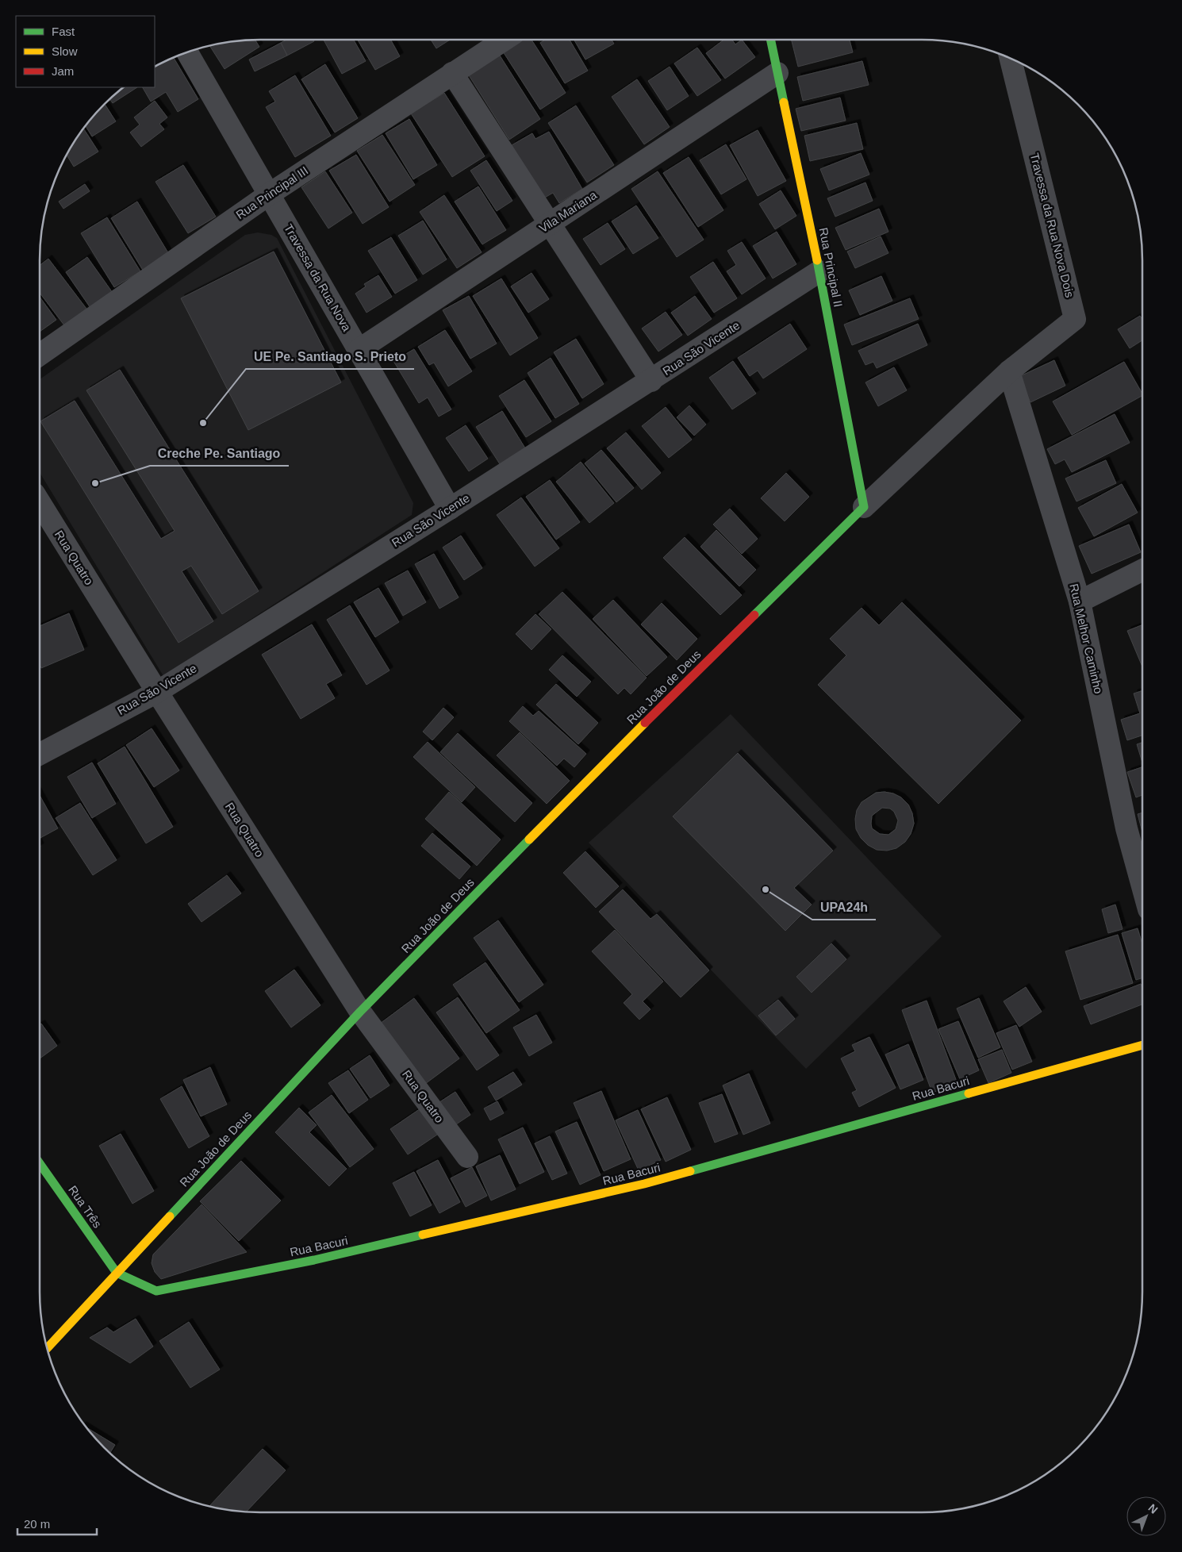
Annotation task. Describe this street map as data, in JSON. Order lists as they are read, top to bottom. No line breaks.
{"streets":{"street":["Rua Principal III","Vila Mariana","Travessa da Rua Nova Dois","Rua Principal II","Travessa da Rua Nova","Rua São Vicente","Rua Quatro","Rua Melhor Caminho","Rua João de Deus","Rua Bacuri","Rua Três"]},"crossings":[["Rua Principal III","Travessa da Rua Nova"],["Vila Mariana","Rua Principal II"],["Vila Mariana","Travessa da Rua Nova"],["Travessa da Rua Nova Dois","Rua Melhor Caminho"],["Rua Principal II","Rua São Vicente"],["Rua Principal II","Rua João de Deus"],["Travessa da Rua Nova","Rua São Vicente"],["Rua São Vicente","Rua Quatro"],["Rua Quatro","Rua João de Deus"],["Rua João de Deus","Rua Bacuri"],["Rua João de Deus","Rua Três"],["Rua Bacuri","Rua Três"]],"places":["UE Pe. Santiago S. Prieto","Creche Pe. Santiago","UPA24h"],"legend":["Fast","Slow","Jam"],"scale_bar":"20 m","north":"top right"}
